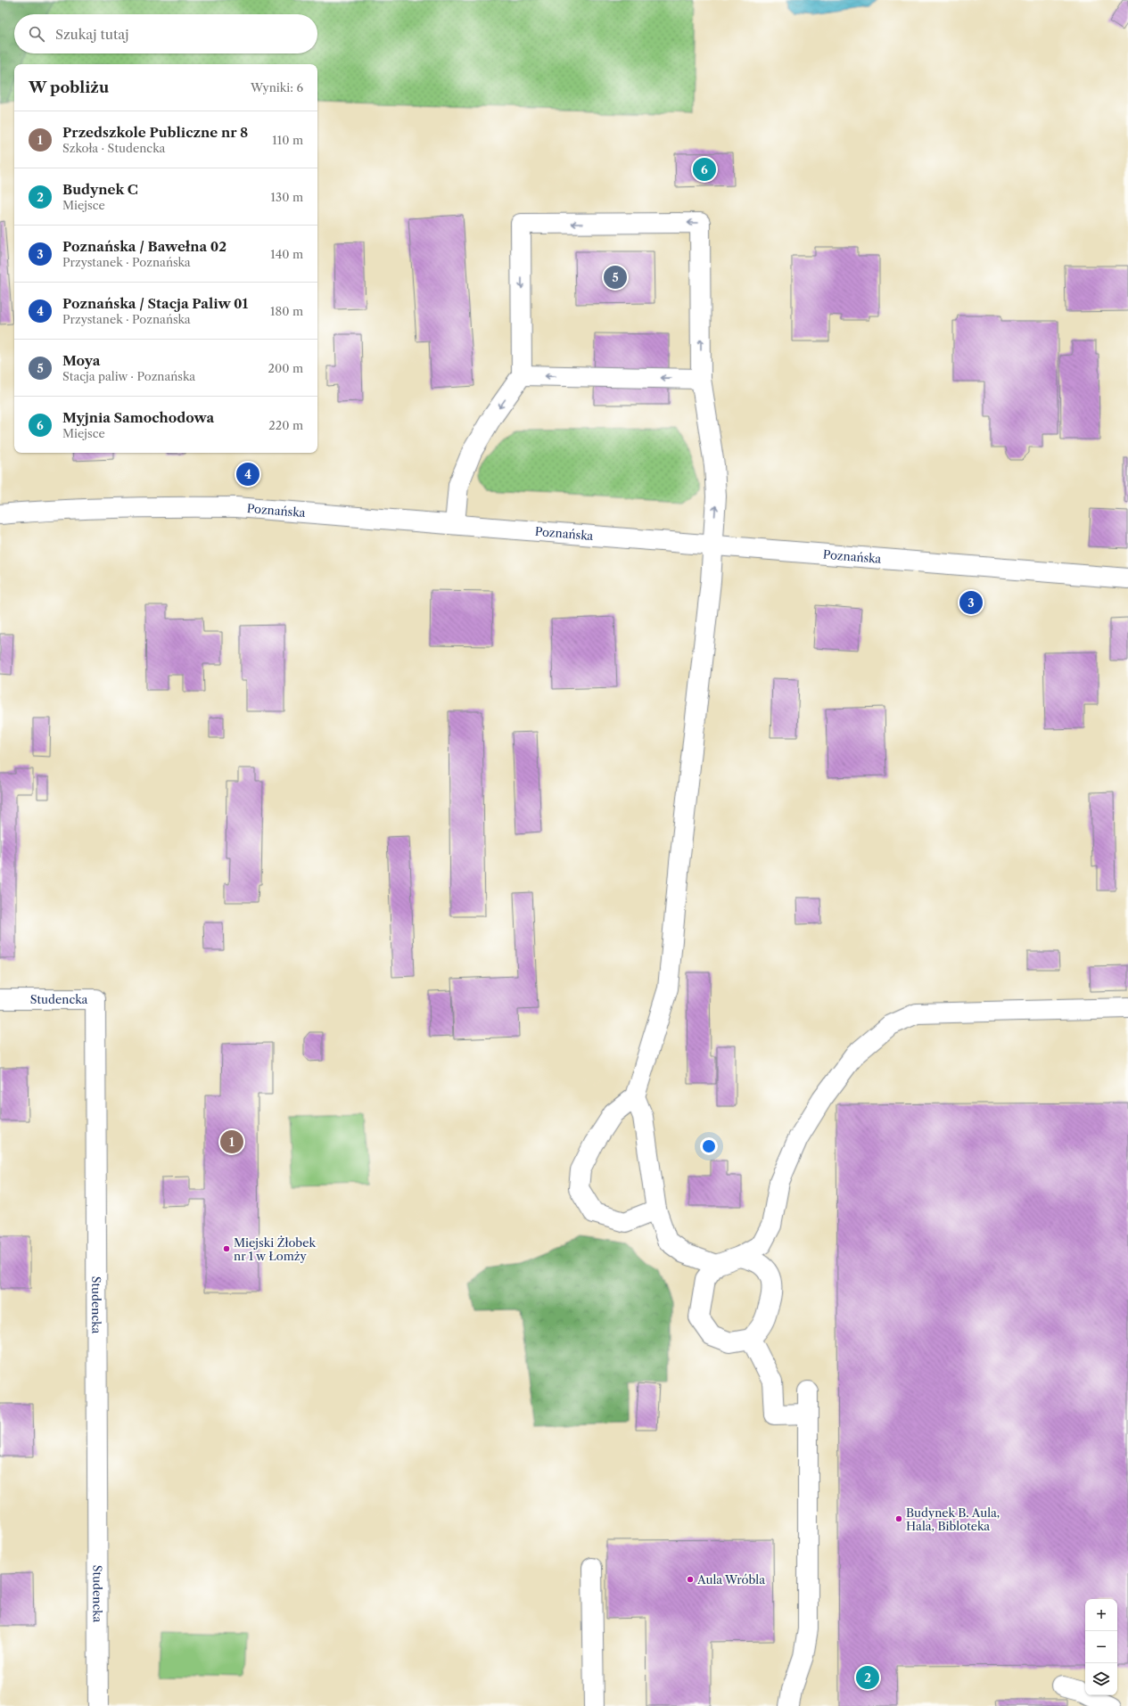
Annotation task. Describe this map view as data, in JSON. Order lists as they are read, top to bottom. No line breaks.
{"streets":{"street":["Poznańska","Studencka"]},"places":["Miejski Żłobek nr 1 w Łomży","Budynek B. Aula, Hala, Bibloteka","Aula Wróbla"],"page":{"search":"Szukaj tutaj","heading":["W pobliżu","Wyniki: 6"],"list":[{"mark":"1","name":"Przedszkole Publiczne nr 8","note":"Szkoła · Studencka","value":"110 m"},{"mark":"2","name":"Budynek C","note":"Miejsce","value":"130 m"},{"mark":"3","name":"Poznańska / Bawełna 02","note":"Przystanek · Poznańska","value":"140 m"},{"mark":"4","name":"Poznańska / Stacja Paliw 01","note":"Przystanek · Poznańska","value":"180 m"},{"mark":"5","name":"Moya","note":"Stacja paliw · Poznańska","value":"200 m"},{"mark":"6","name":"Myjnia Samochodowa","note":"Miejsce","value":"220 m"}],"pins":["6","5","4","3","1","2"],"map_buttons":["+","−"]}}
